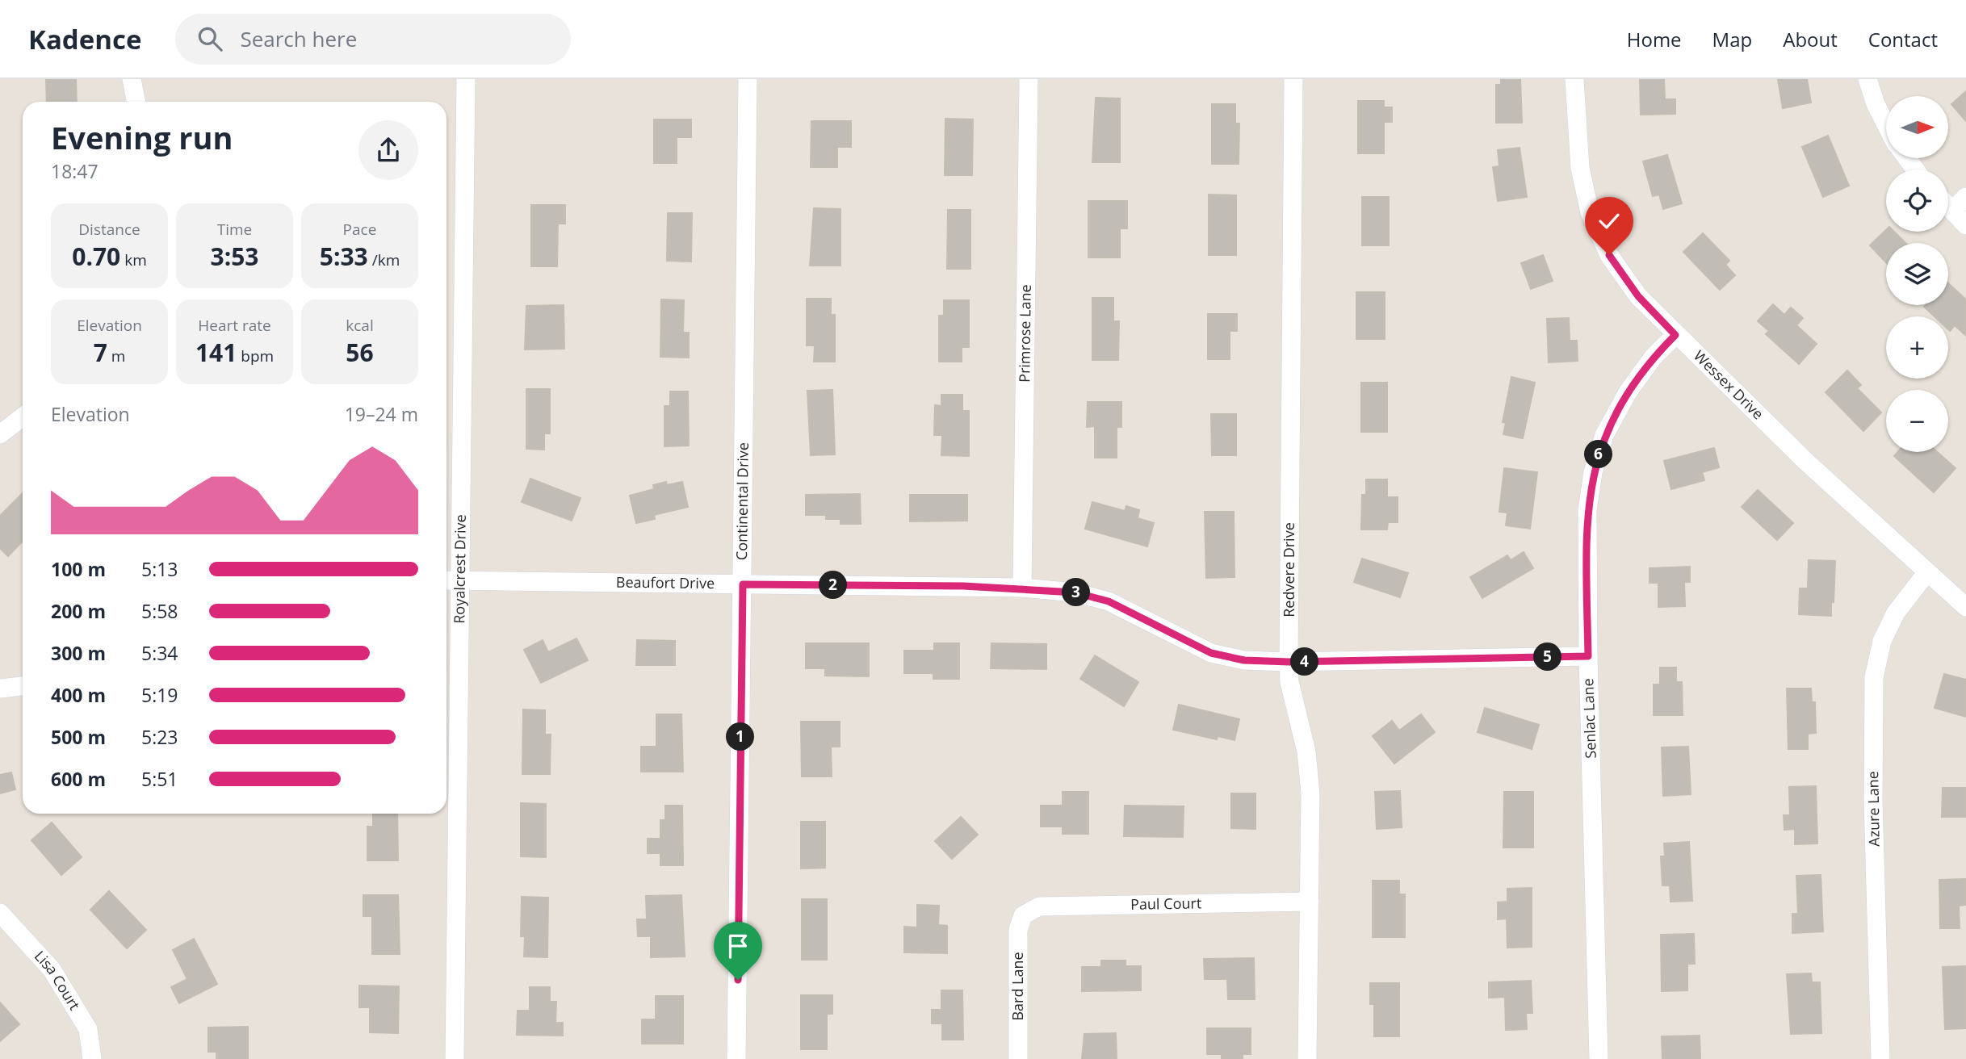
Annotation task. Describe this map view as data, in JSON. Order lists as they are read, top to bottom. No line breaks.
{"streets":{"street":["Primrose Lane","Wessex Drive","Continental Drive","Royalcrest Drive","Redvere Drive","Beaufort Drive","Senlac Lane","Azure Lane","Paul Court","Lisa Court","Bard Lane"]},"crossings":[["Primrose Lane","Beaufort Drive"],["Wessex Drive","Senlac Lane"],["Wessex Drive","Azure Lane"],["Continental Drive","Beaufort Drive"],["Royalcrest Drive","Beaufort Drive"],["Redvere Drive","Beaufort Drive"],["Redvere Drive","Paul Court"],["Beaufort Drive","Senlac Lane"],["Paul Court","Bard Lane"]],"north":"right","page":{"header":"Kadence","search":"Search here","nav":["Home","Map","About","Contact"],"map_buttons":["+","−"],"heading":["Evening run","18:47"],"stats":[["Distance","0.70 km"],["Time","3:53"],["Pace","5:33 /km"],["Elevation","7 m"],["Heart rate","141 bpm"],["kcal","56"]],"chart":["Elevation","19–24 m"],"pins":["6","2","3","5","4","1"],"list":[{"name":"100 m","note":"5:13"},{"name":"200 m","note":"5:58"},{"name":"300 m","note":"5:34"},{"name":"400 m","note":"5:19"},{"name":"500 m","note":"5:23"},{"name":"600 m","note":"5:51"}]}}
